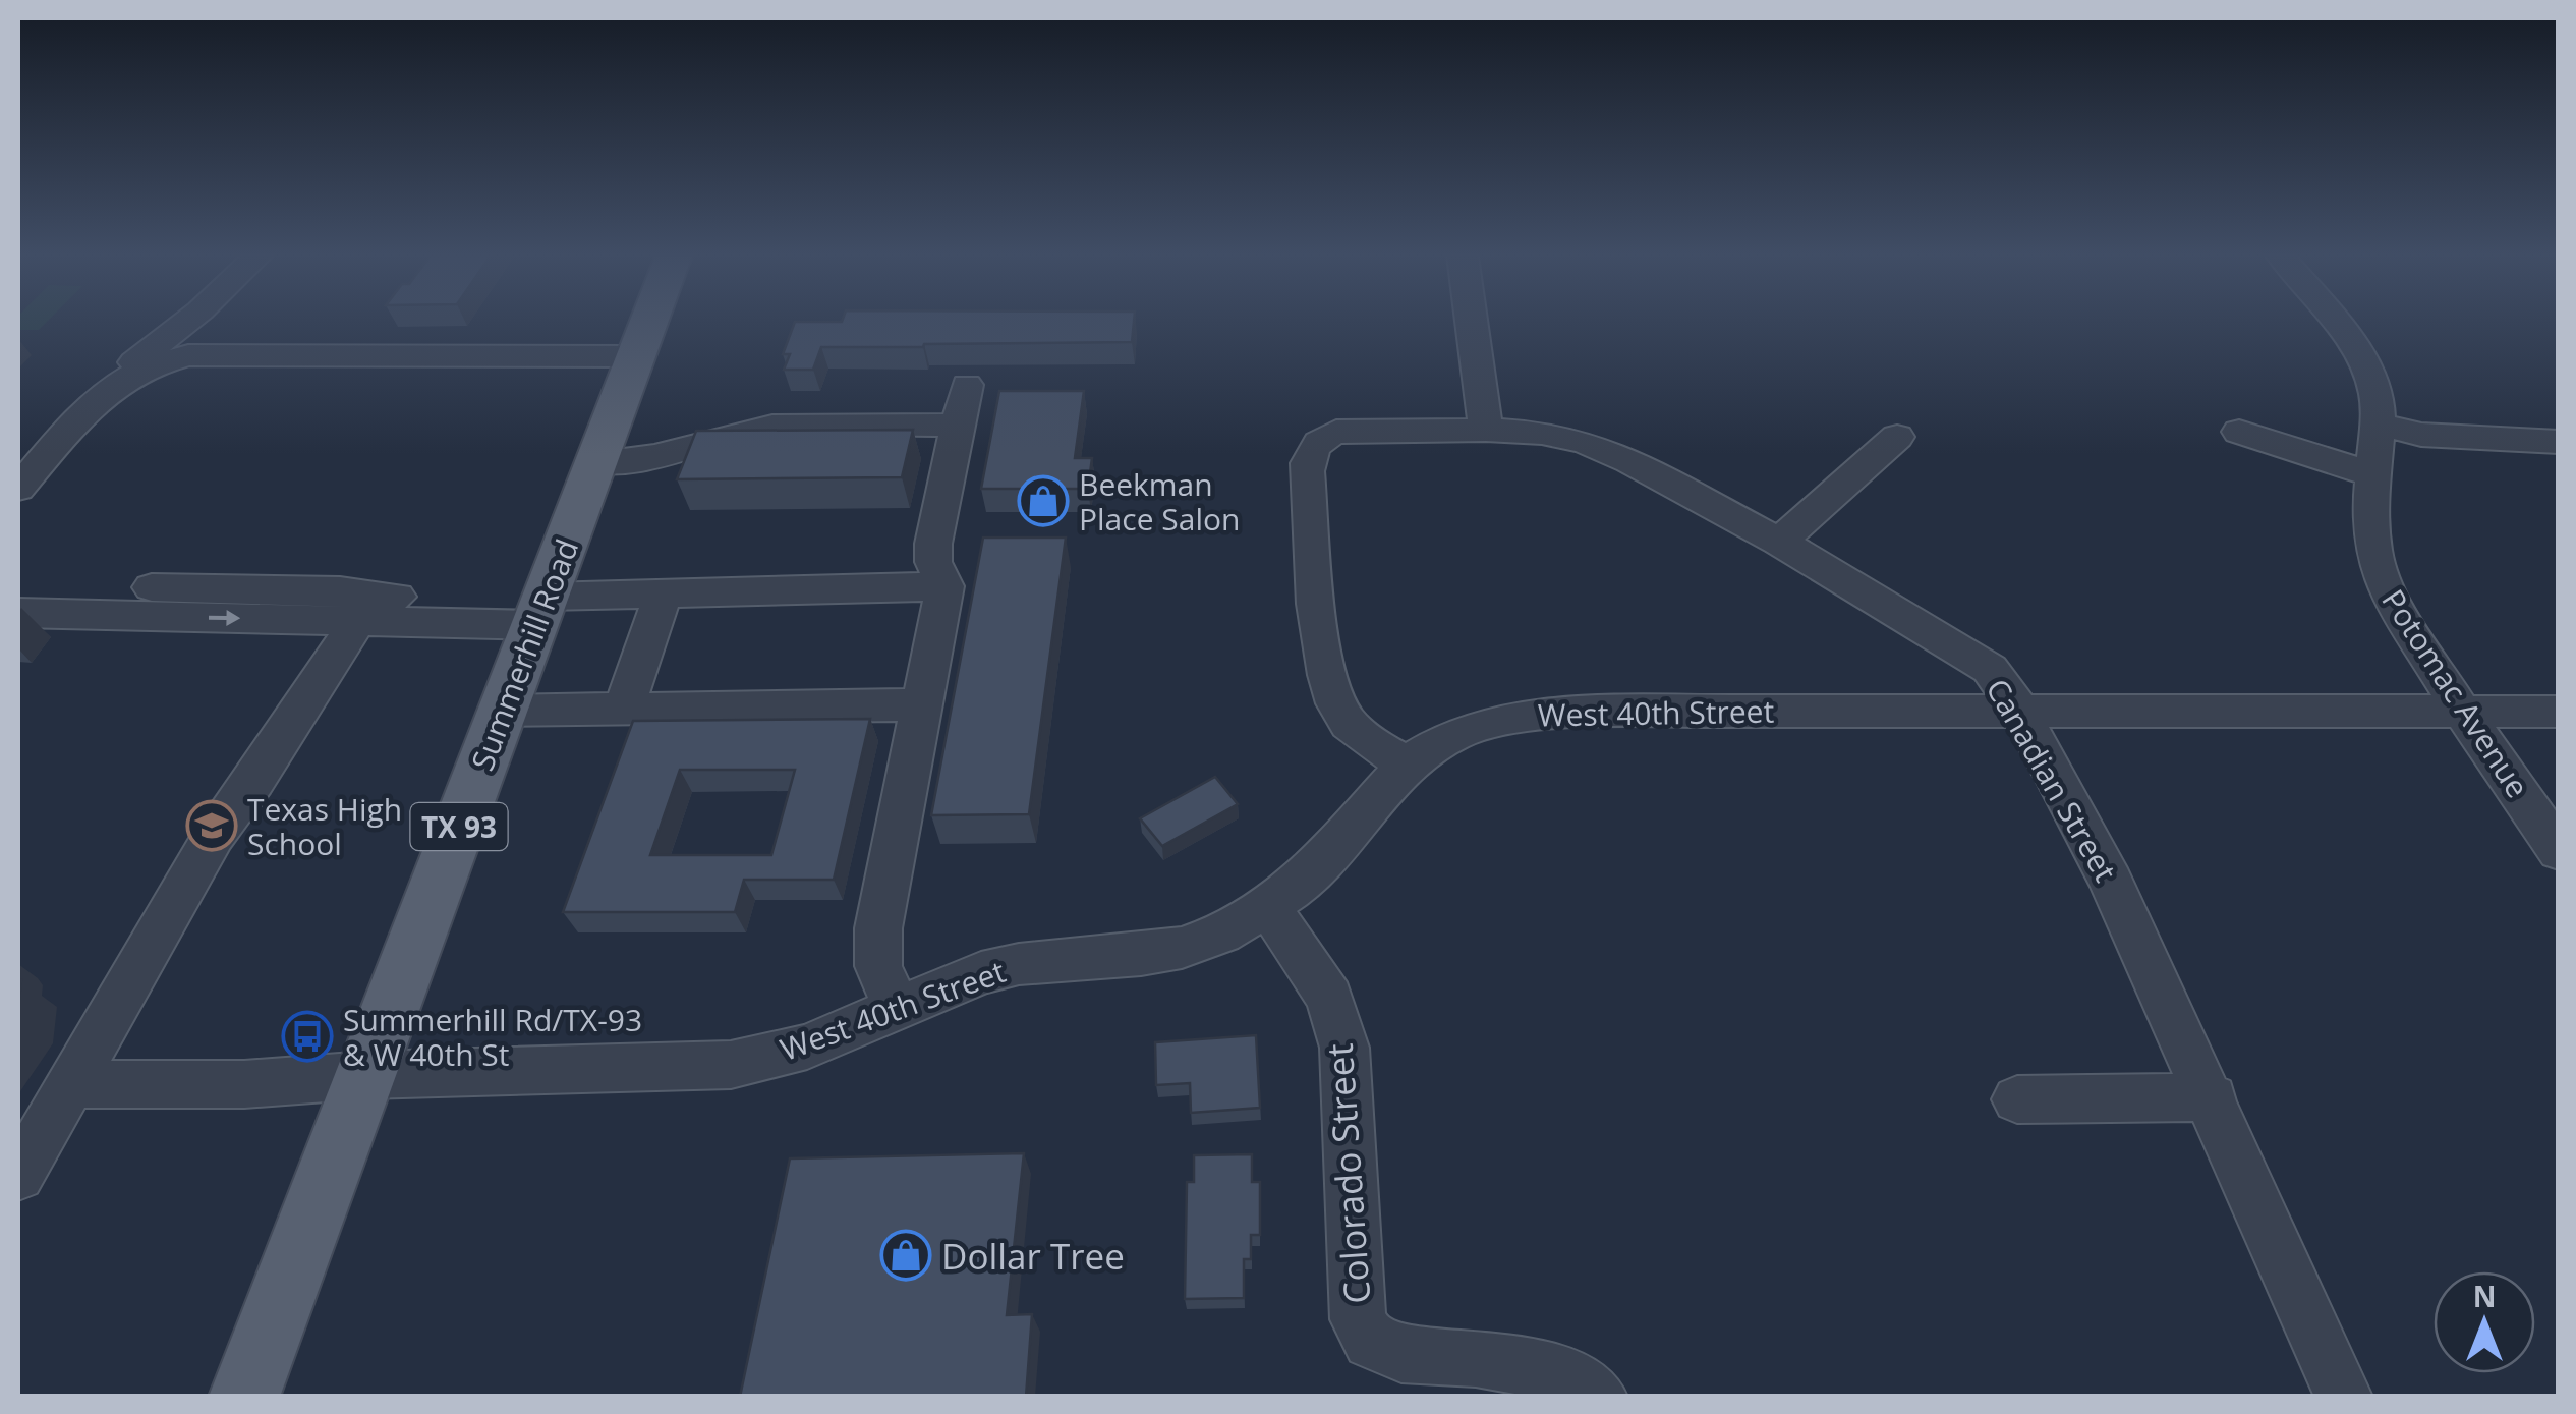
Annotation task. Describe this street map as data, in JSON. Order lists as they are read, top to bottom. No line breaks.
{"streets":{"main road":["Summerhill Road","TX 93"],"street":["Potomac Avenue","West 40th Street","Canadian Street","Colorado Street"]},"crossings":[["Summerhill Road","West 40th Street"],["Potomac Avenue","West 40th Street"],["West 40th Street","Canadian Street"],["West 40th Street","Colorado Street"]],"places":{"shop":["Beekman Place Salon","Dollar Tree"],"school or university":["Texas High School"],"bus stop":["Summerhill Rd/TX-93 & W 40th St"]},"north":"top"}
